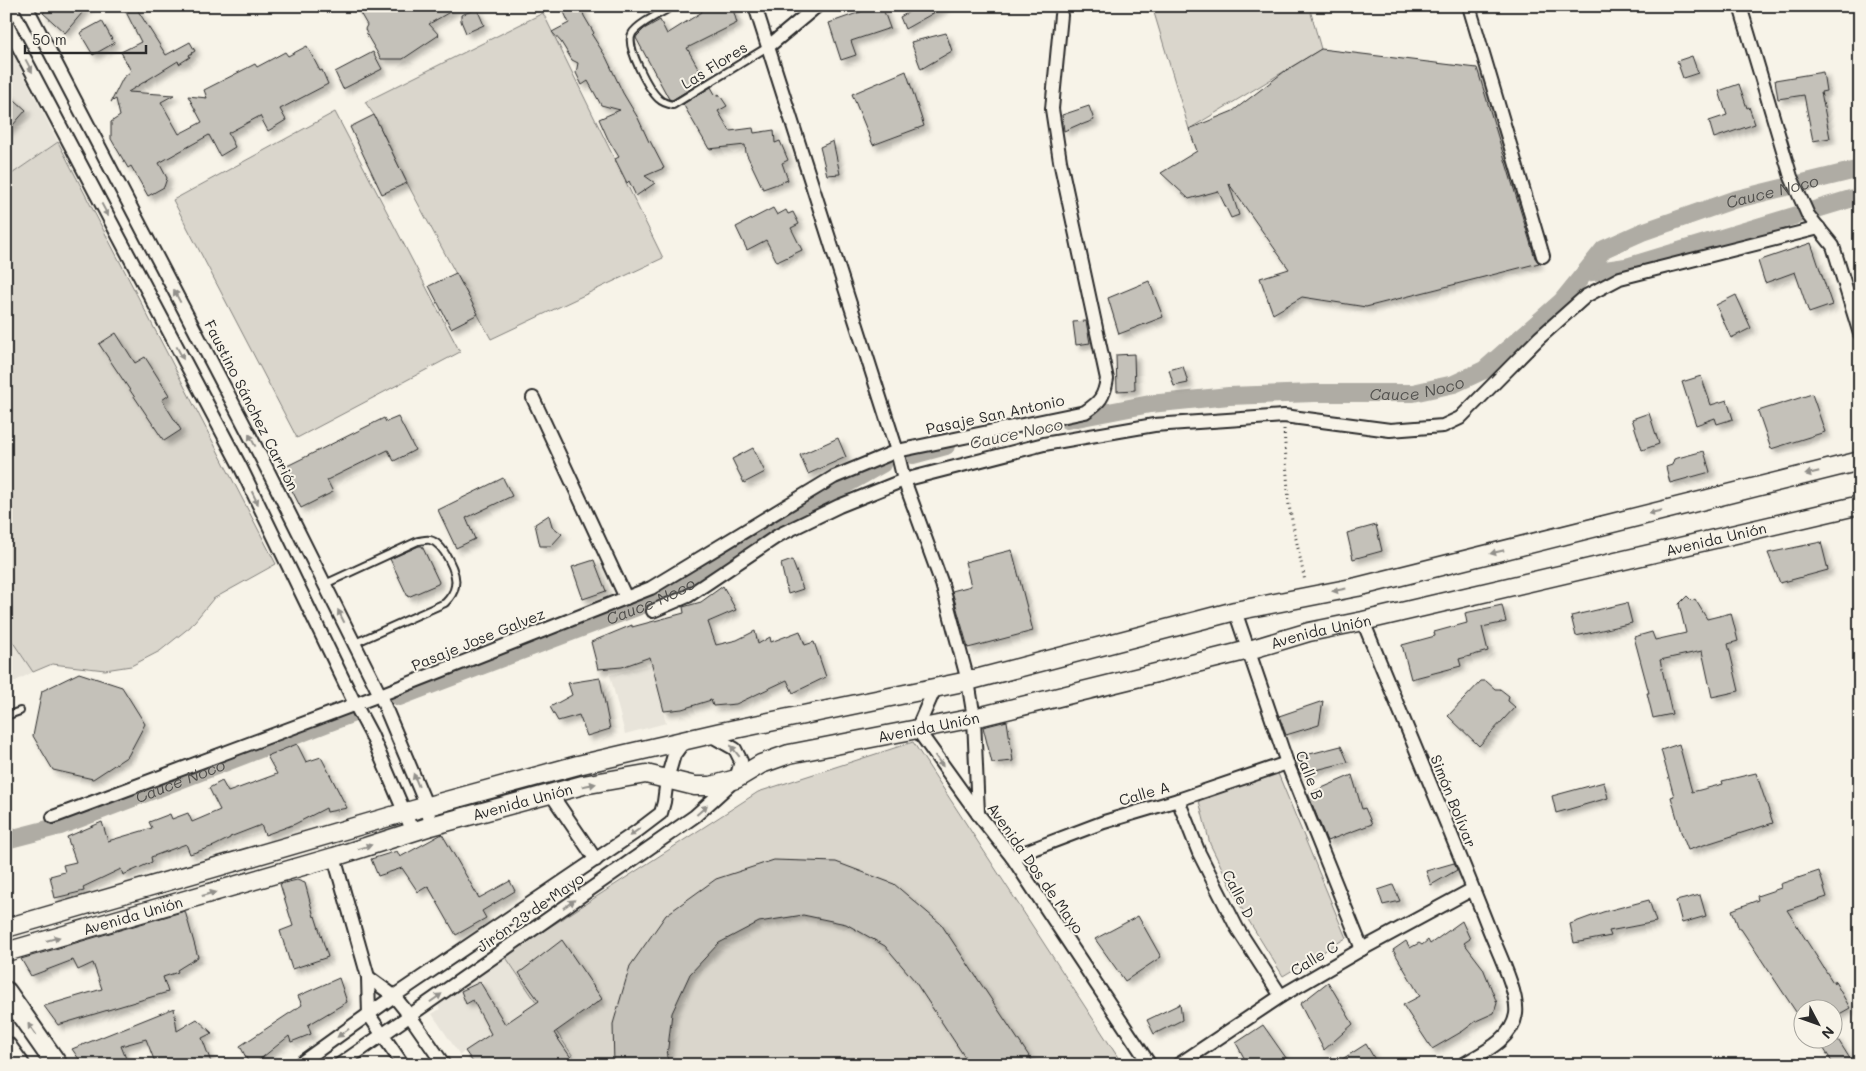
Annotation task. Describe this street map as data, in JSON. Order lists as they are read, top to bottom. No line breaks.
{"streets":{"main road":["Avenida Unión"],"street":["Faustino Sánchez Carrión","Pasaje San Antonio","Pasaje Jose Galvez","Calle B","Calle A","Simón Bolívar","Avenida Dos de Mayo","Calle D","Jirón 23 de Mayo","Calle C"],"lane":["Las Flores"]},"crossings":[["Faustino Sánchez Carrión","Avenida Unión"],["Faustino Sánchez Carrión","Pasaje Jose Galvez"],["Pasaje San Antonio","Pasaje Jose Galvez"],["Avenida Unión","Calle B"],["Avenida Unión","Simón Bolívar"],["Avenida Unión","Avenida Dos de Mayo"],["Avenida Unión","Jirón 23 de Mayo"],["Calle B","Calle A"],["Calle B","Calle C"],["Calle A","Avenida Dos de Mayo"],["Calle A","Calle D"],["Simón Bolívar","Calle C"],["Calle D","Calle C"]],"water":["Cauce Noco"],"scale_bar":"50 m","north":"bottom right"}
